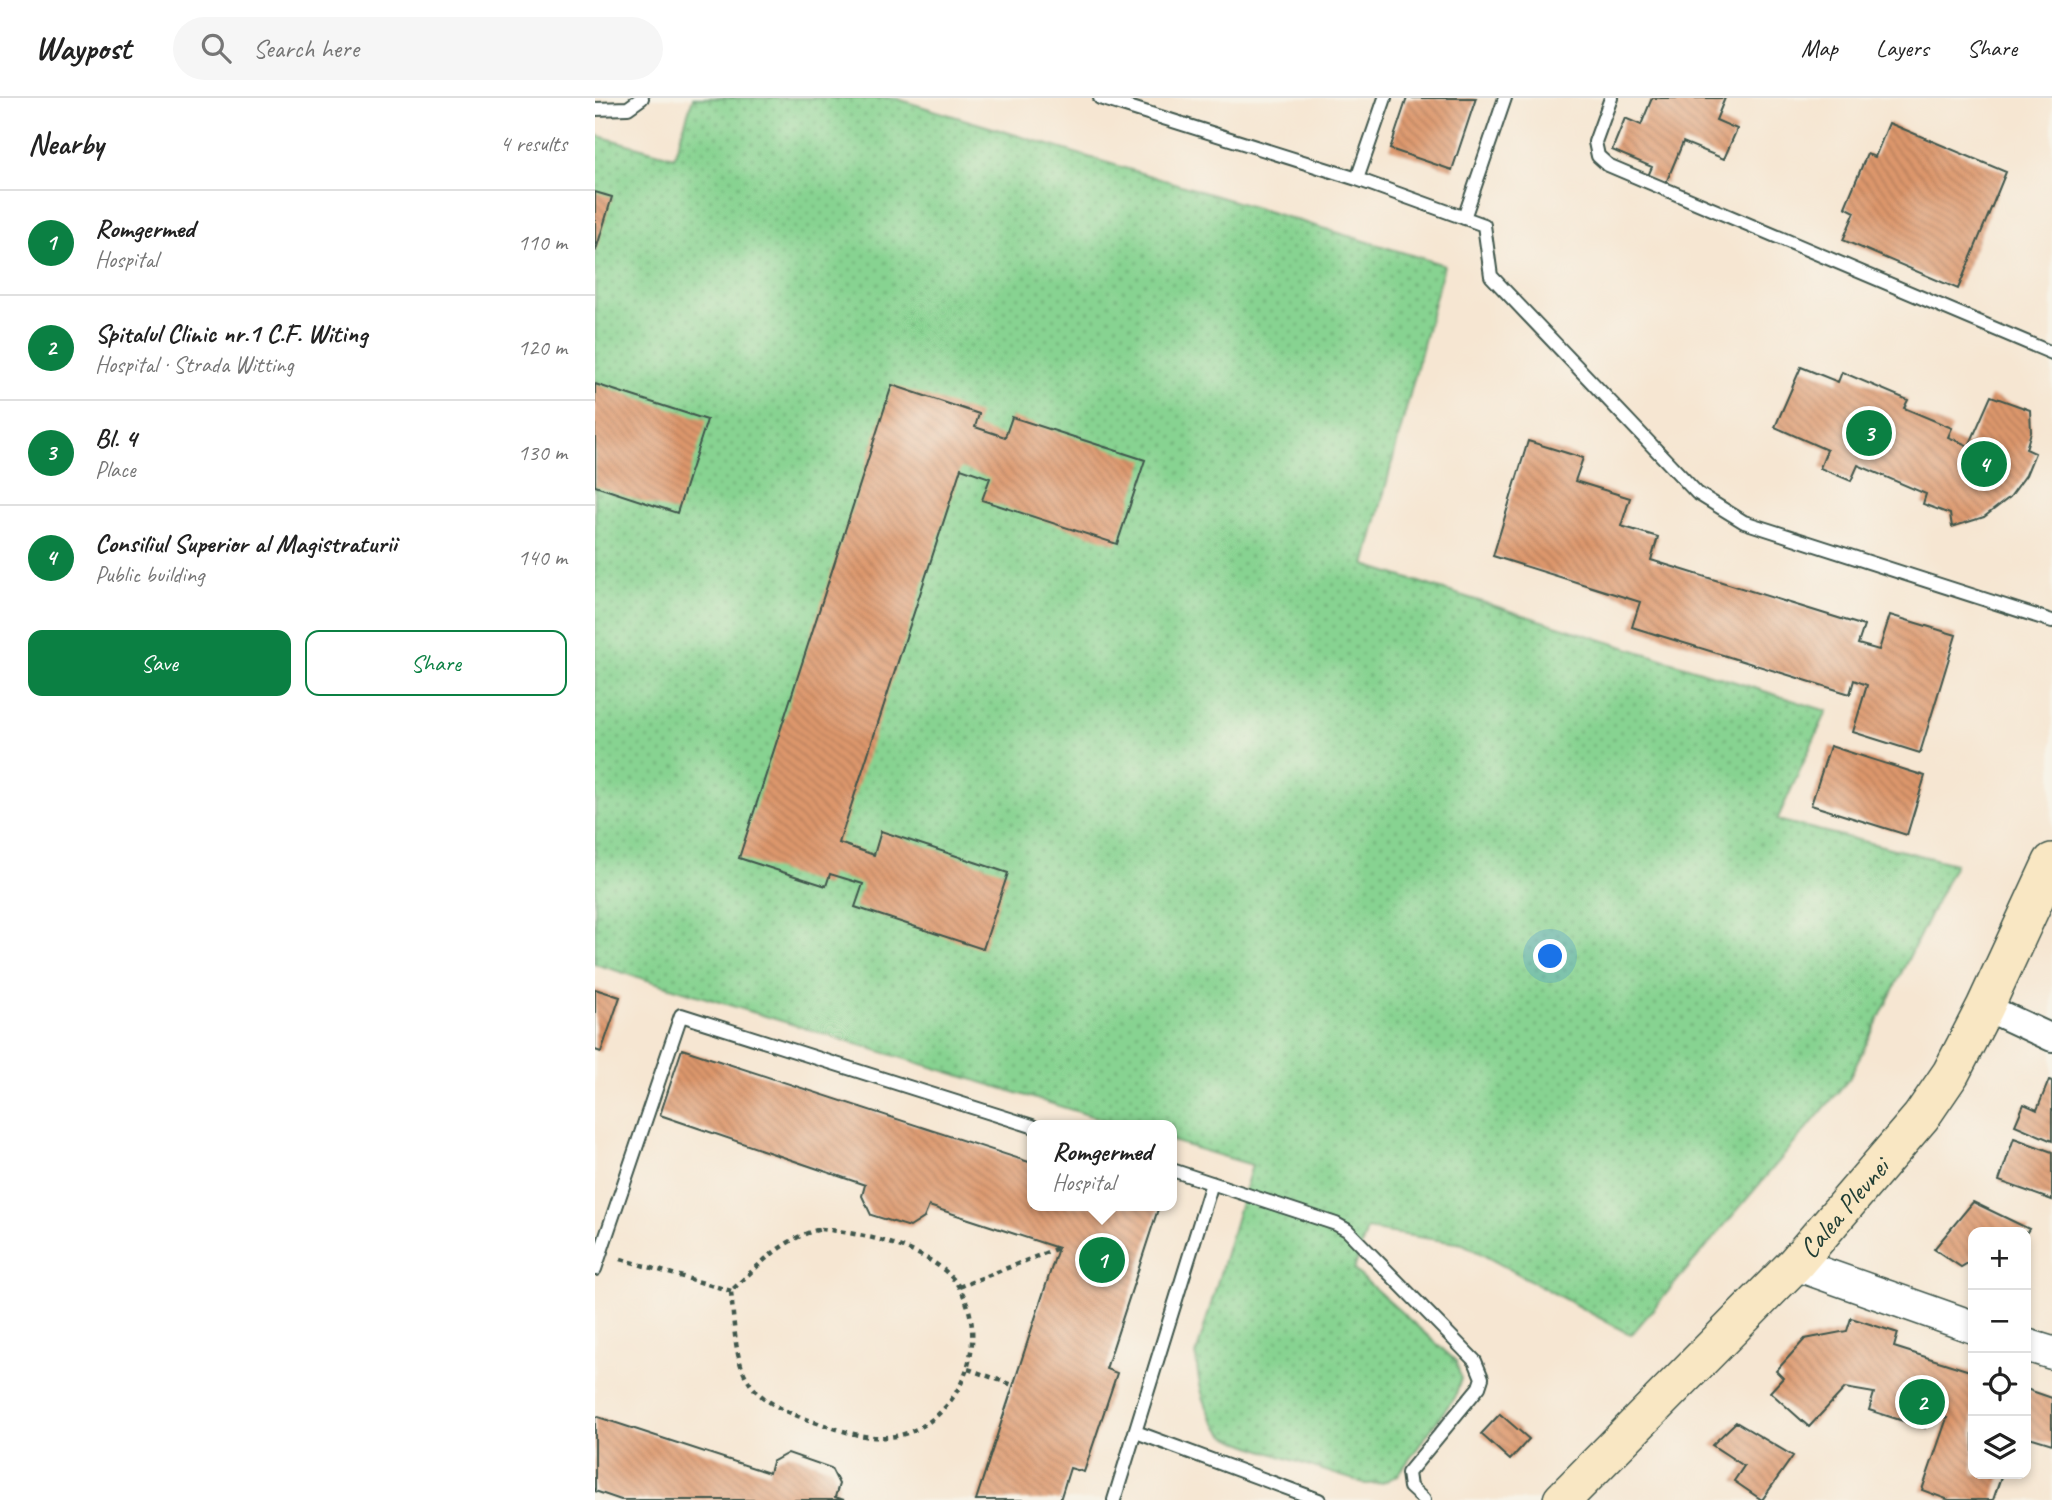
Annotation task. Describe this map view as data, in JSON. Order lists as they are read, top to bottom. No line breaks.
{"streets":{"main road":["Calea Plevnei"]},"page":{"header":"Waypost","search":"Search here","nav":["Map","Layers","Share"],"heading":["Nearby","4 results"],"list":[{"mark":"1","name":"Romgermed","note":"Hospital","value":"110 m"},{"mark":"2","name":"Spitalul Clinic nr.1 C.F. Witing","note":"Hospital · Strada Witting","value":"120 m"},{"mark":"3","name":"Bl. 4","note":"Place","value":"130 m"},{"mark":"4","name":"Consiliul Superior al Magistraturii","note":"Public building","value":"140 m"}],"pins":["3","4","1","2"],"buttons":["Save","Share"],"popup":["Romgermed","Hospital"],"map_buttons":["+","−"]}}
